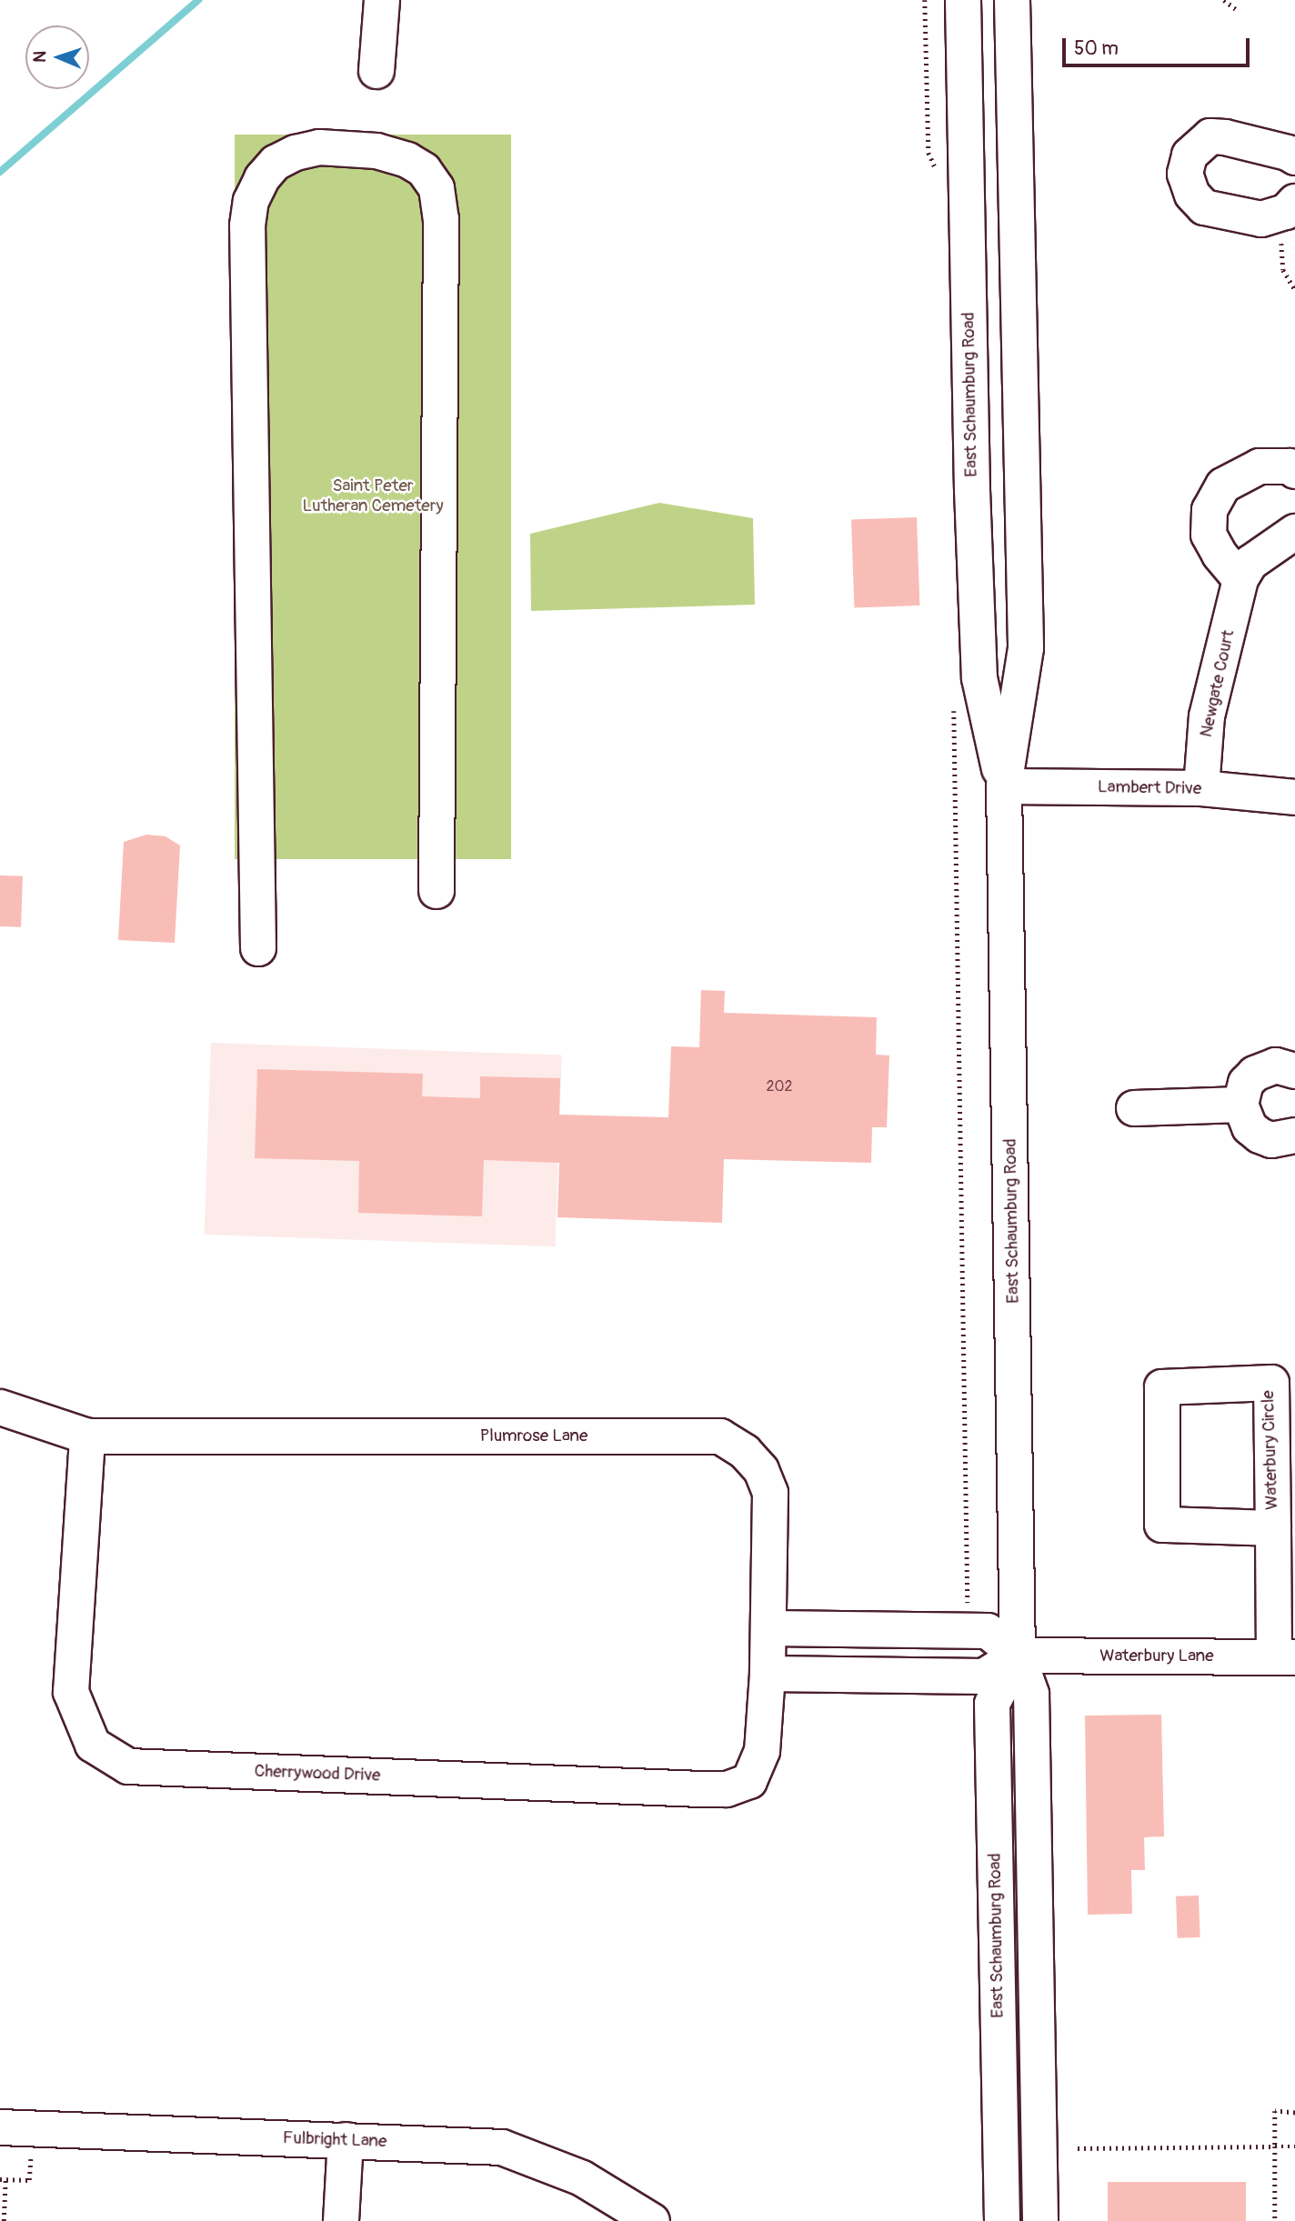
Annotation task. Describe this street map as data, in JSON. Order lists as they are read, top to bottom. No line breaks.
{"streets":{"street":["East Schaumburg Road","Newgate Court","Lambert Drive","Plumrose Lane","Waterbury Circle","Waterbury Lane","Cherrywood Drive","Fulbright Lane"]},"crossings":[["East Schaumburg Road","Lambert Drive"],["East Schaumburg Road","Waterbury Lane"],["Newgate Court","Lambert Drive"],["Plumrose Lane","Cherrywood Drive"],["Waterbury Circle","Waterbury Lane"]],"parks":["Saint Peter Lutheran Cemetery"],"house_numbers":["202"],"scale_bar":"50 m","north":"left"}
